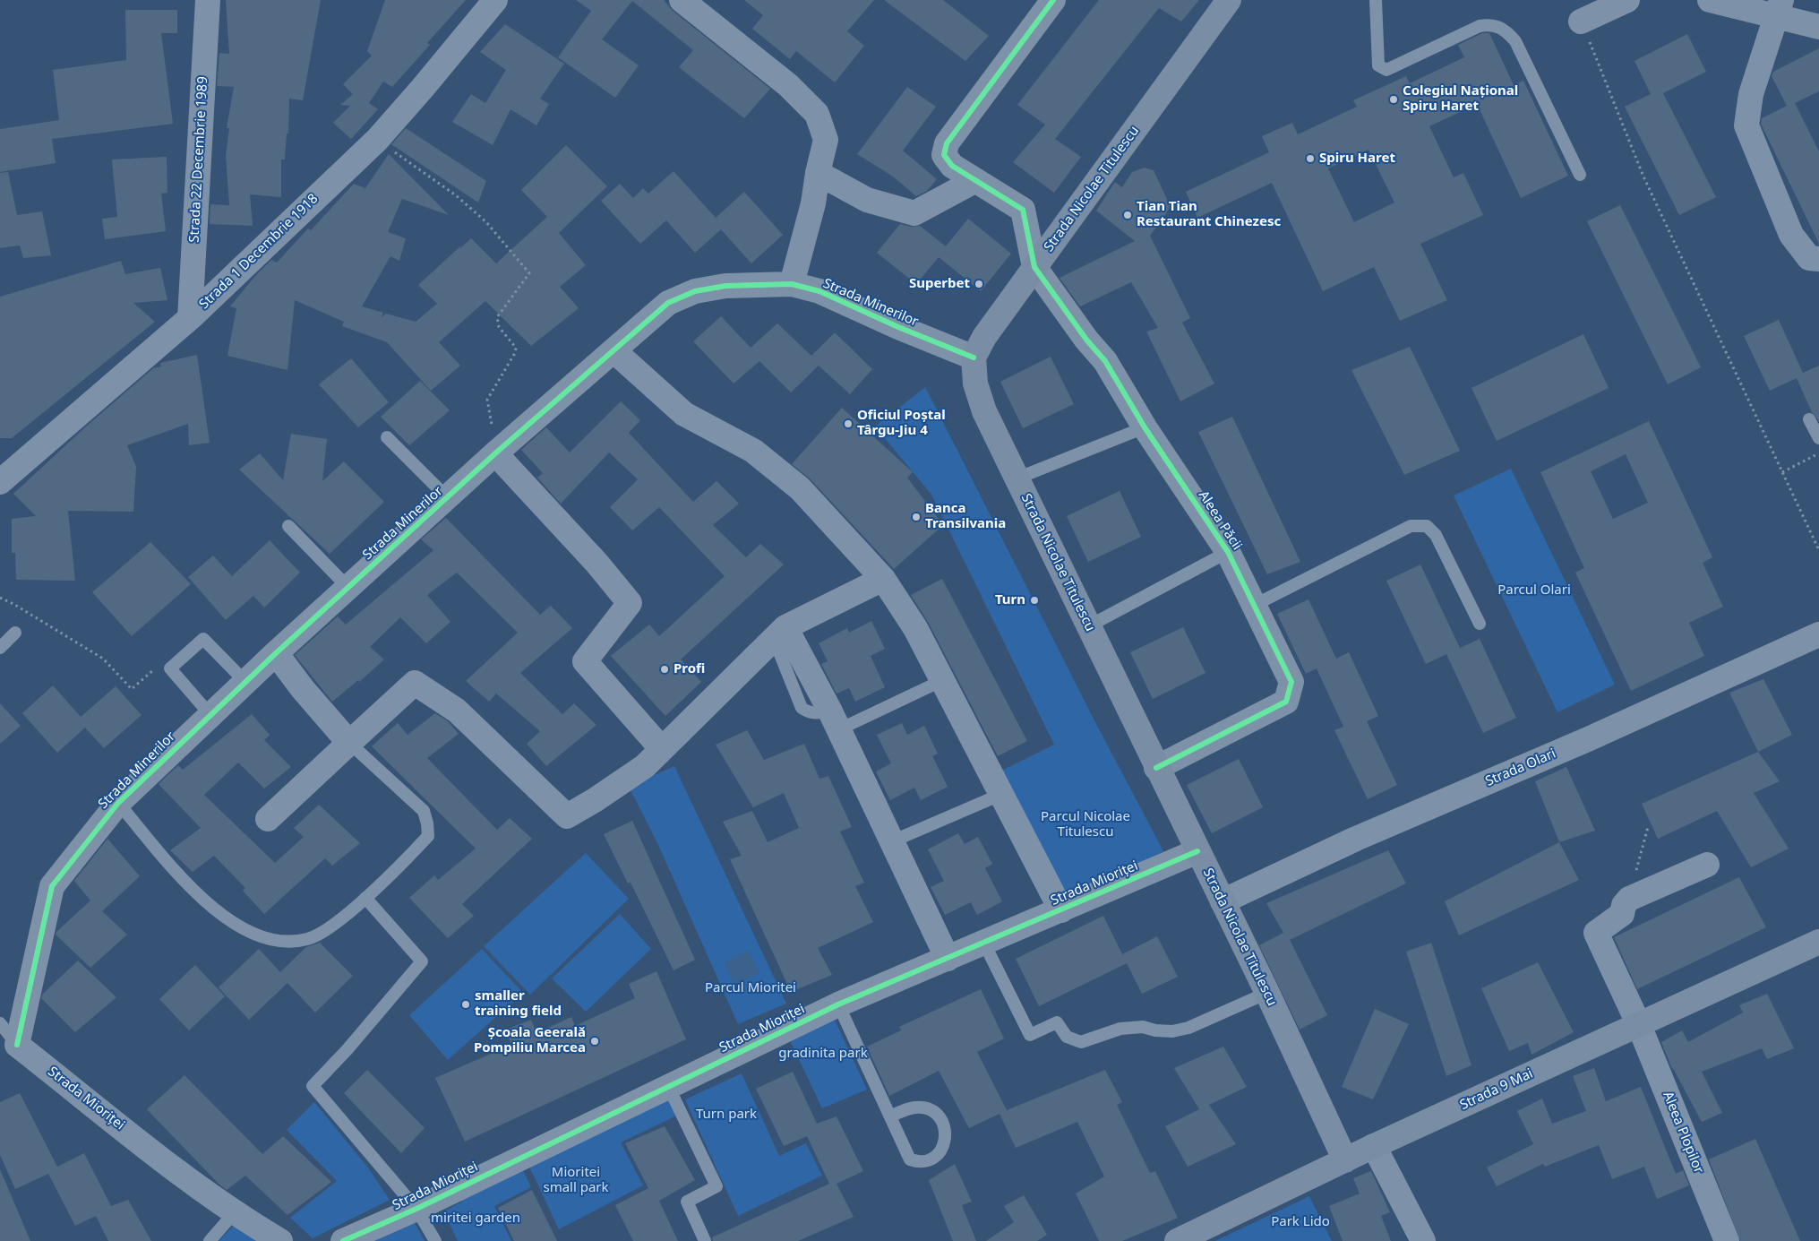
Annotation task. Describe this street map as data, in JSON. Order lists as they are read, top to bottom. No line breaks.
{"streets":{"main road":["Strada Nicolae Titulescu","Strada 9 Mai"],"street":["Strada 22 Decembrie 1989","Strada 1 Decembrie 1918","Strada Minerilor","Aleea Păcii","Strada Olari","Strada Mioriței","Aleea Plopilor"]},"crossings":[["Strada 22 Decembrie 1989","Strada 1 Decembrie 1918"],["Strada Nicolae Titulescu","Strada Minerilor"],["Strada Nicolae Titulescu","Aleea Păcii"],["Strada Nicolae Titulescu","Strada Olari"],["Strada Nicolae Titulescu","Strada Mioriței"],["Strada Nicolae Titulescu","Strada 9 Mai"],["Strada Minerilor","Strada Mioriței"],["Strada 9 Mai","Aleea Plopilor"]],"parks":["Parcul Olari","Parcul Nicolae Titulescu","Parcul Mioritei","gradinita park","Turn park","Mioritei small park","miritei garden","Park Lido"],"places":["Colegiul Național Spiru Haret","Spiru Haret","Tian Tian Restaurant Chinezesc","Superbet","Oficiul Poștal Târgu-Jiu 4","Banca Transilvania","Turn","Profi","smaller training field","Școala Geerală Pompiliu Marcea"]}
